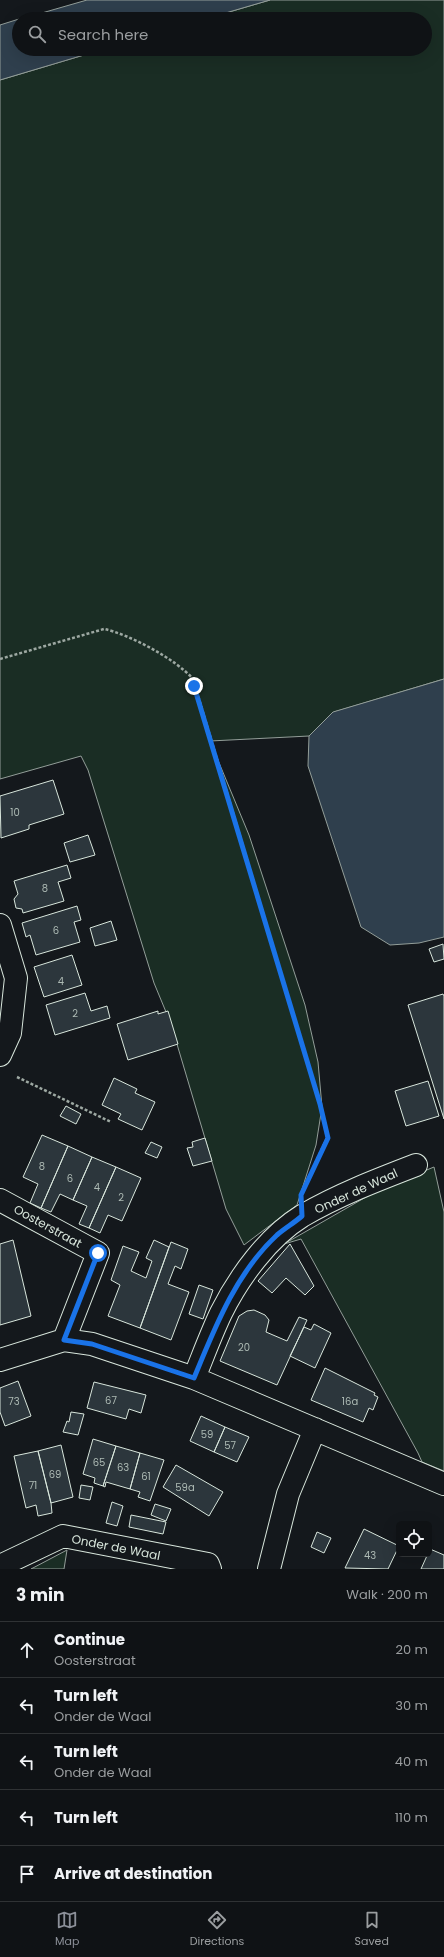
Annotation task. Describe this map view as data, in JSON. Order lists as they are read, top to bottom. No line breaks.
{"streets":{"street":["Onder de Waal","Oosterstraat"]},"house_numbers":["10","8","6","4","2","8","6","4","2","20","67","73","16a","59","57","65","63","69","61","71","59a","43"],"page":{"search":"Search here","heading":["3 min","Walk · 200 m"],"list":[["Continue","Oosterstraat","20 m"],["Turn left","Onder de Waal","30 m"],["Turn left","Onder de Waal","40 m"],["Turn left","110 m"],"Arrive at destination"],"nav":["Map","Directions","Saved"]}}
